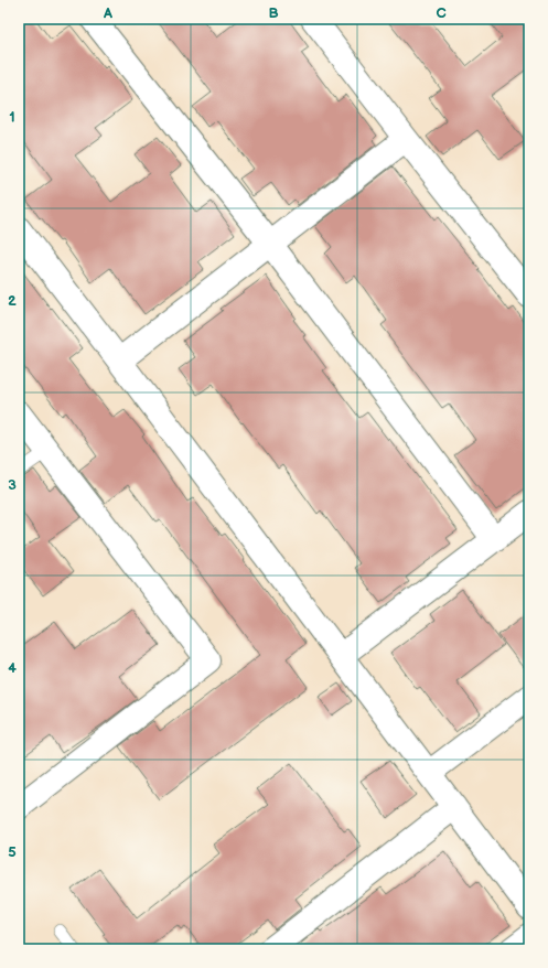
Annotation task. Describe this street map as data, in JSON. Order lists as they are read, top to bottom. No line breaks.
{"grid":{"columns":["A","B","C"],"rows":["1","2","3","4","5"]}}
